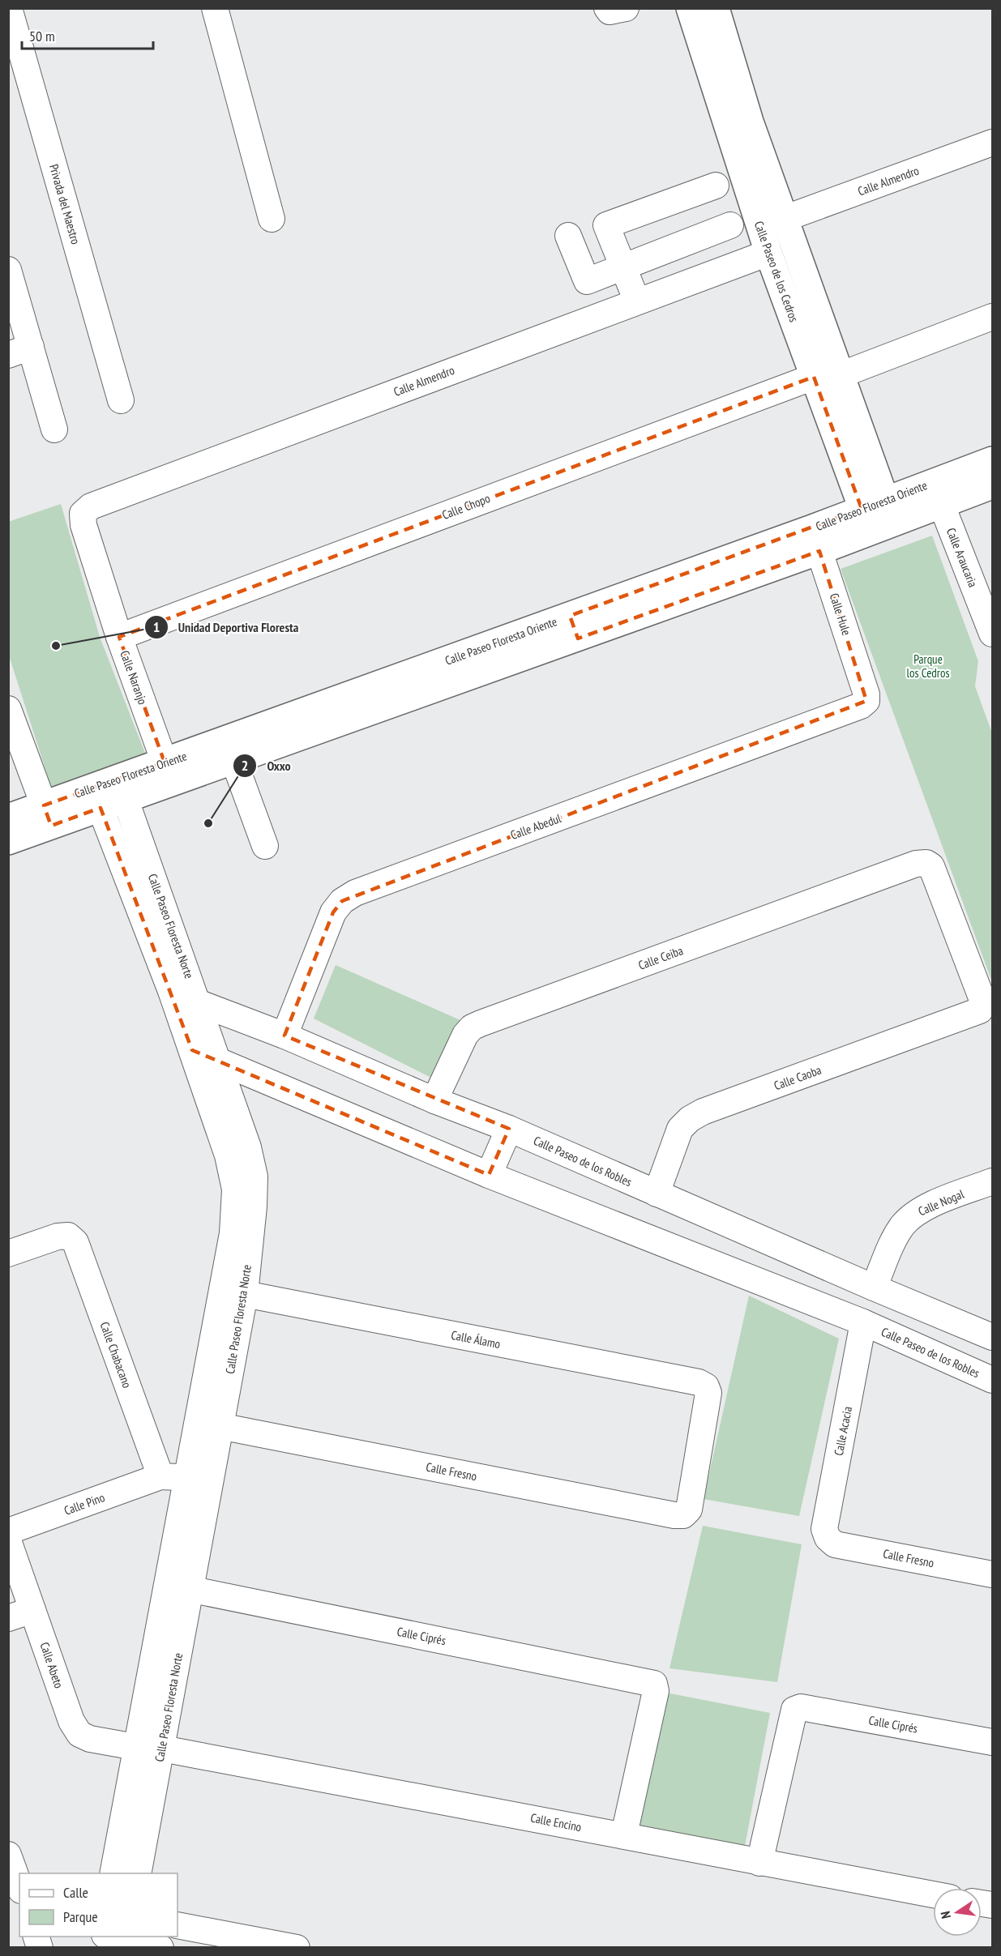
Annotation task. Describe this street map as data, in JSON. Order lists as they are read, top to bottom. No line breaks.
{"streets":{"main road":["Calle Paseo de los Cedros","Calle Paseo Floresta Oriente"],"street":["Calle Almendro","Privada del Maestro","Calle Chopo","Calle Araucaria","Calle Hule","Calle Naranjo","Calle Abedul","Calle Paseo Floresta Norte","Calle Ceiba","Calle Caoba","Calle Paseo de los Robles","Calle Nogal","Calle Álamo","Calle Chabacano","Calle Acacia","Calle Fresno","Calle Pino","Calle Ciprés","Calle Abeto","Calle Encino"]},"crossings":[["Calle Almendro","Calle Paseo de los Cedros"],["Calle Almendro","Calle Naranjo"],["Calle Paseo de los Cedros","Calle Paseo Floresta Oriente"],["Calle Paseo de los Cedros","Calle Chopo"],["Calle Paseo Floresta Oriente","Calle Araucaria"],["Calle Paseo Floresta Oriente","Calle Hule"],["Calle Paseo Floresta Oriente","Calle Naranjo"],["Calle Paseo Floresta Oriente","Calle Paseo Floresta Norte"],["Calle Chopo","Calle Naranjo"],["Calle Hule","Calle Abedul"],["Calle Abedul","Calle Paseo de los Robles"],["Calle Paseo Floresta Norte","Calle Paseo de los Robles"],["Calle Paseo Floresta Norte","Calle Álamo"],["Calle Paseo Floresta Norte","Calle Fresno"],["Calle Paseo Floresta Norte","Calle Ciprés"],["Calle Paseo Floresta Norte","Calle Abeto"],["Calle Paseo Floresta Norte","Calle Encino"],["Calle Ceiba","Calle Caoba"],["Calle Ceiba","Calle Paseo de los Robles"],["Calle Caoba","Calle Paseo de los Robles"],["Calle Paseo de los Robles","Calle Nogal"],["Calle Paseo de los Robles","Calle Acacia"],["Calle Álamo","Calle Fresno"],["Calle Chabacano","Calle Pino"],["Calle Acacia","Calle Fresno"],["Calle Ciprés","Calle Encino"]],"parks":["Parque los Cedros"],"places":["Unidad Deportiva Floresta","Oxxo"],"legend":["Calle","Parque"],"scale_bar":"50 m","north":"left"}
